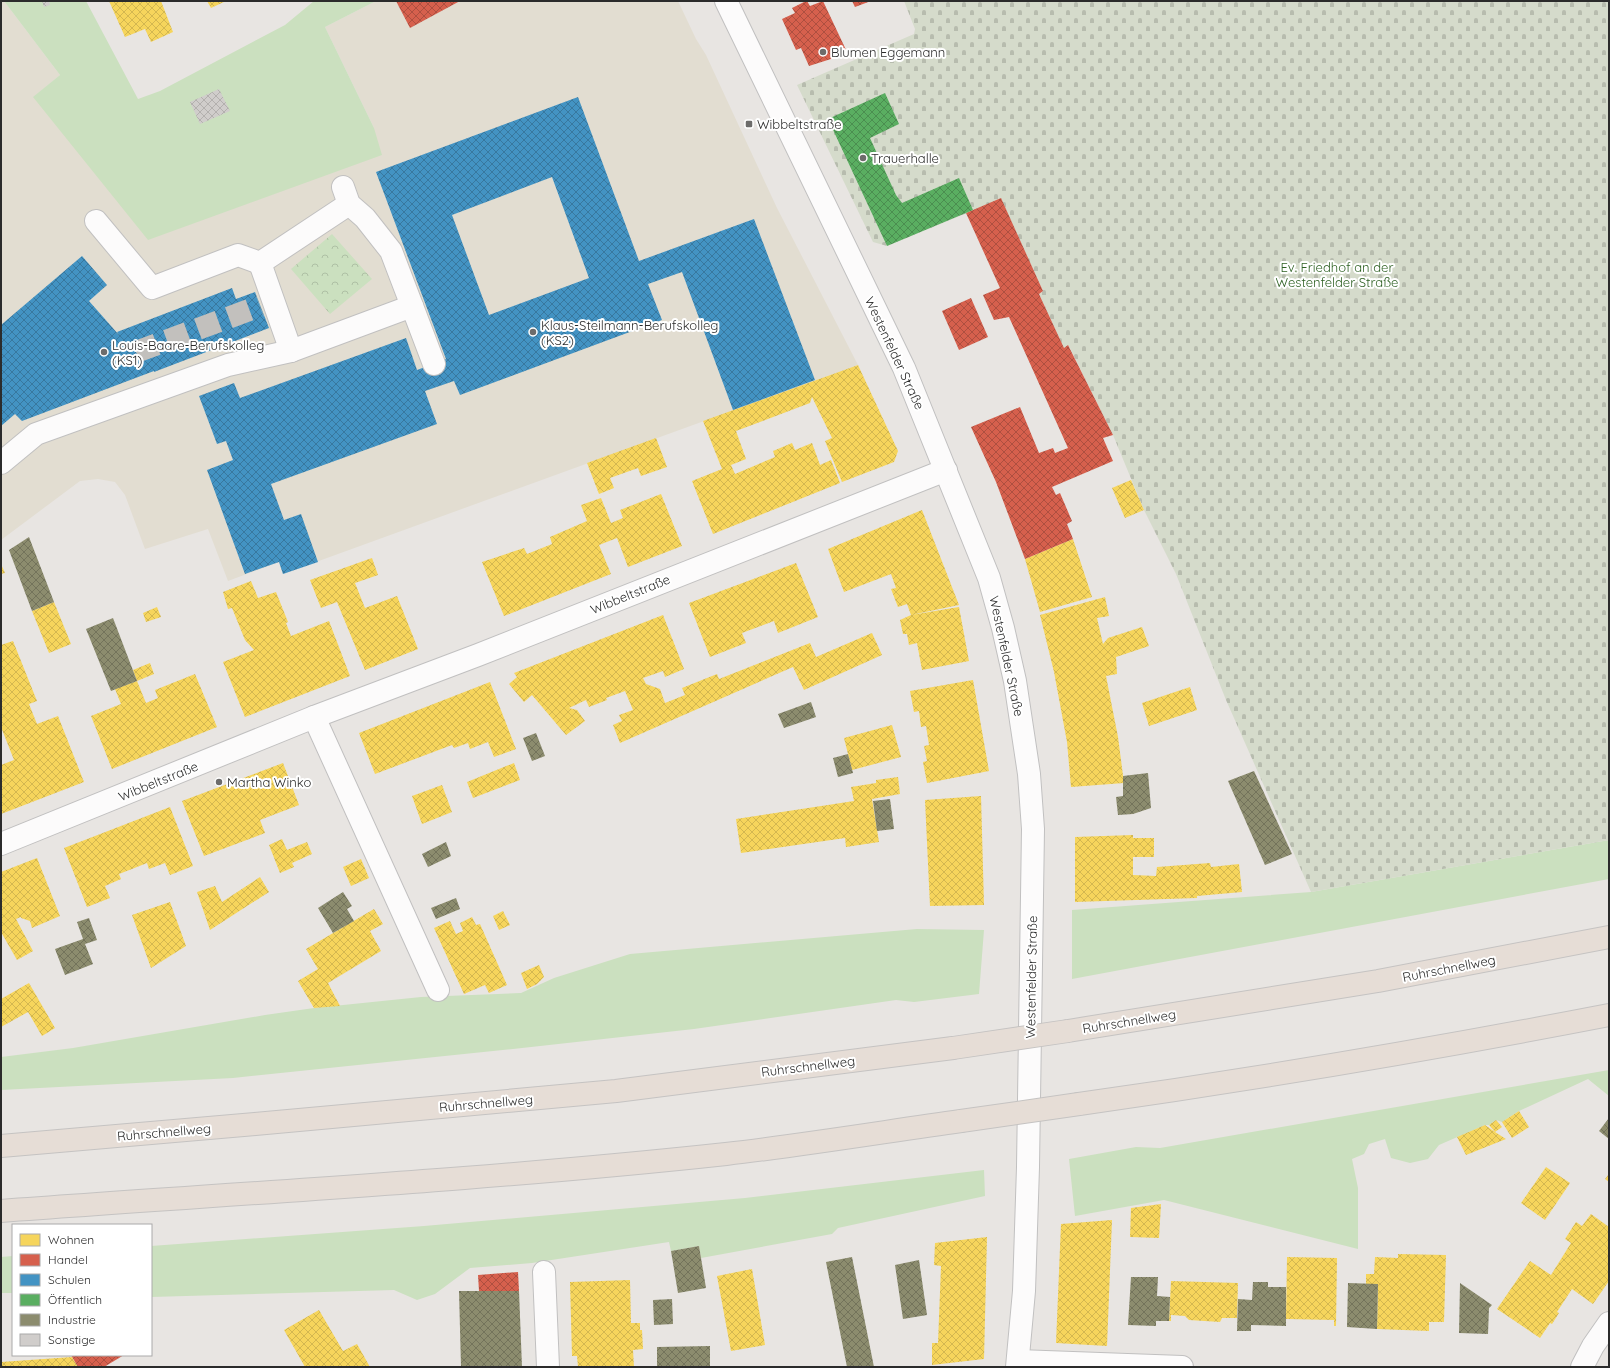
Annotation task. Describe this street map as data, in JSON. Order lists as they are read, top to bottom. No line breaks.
{"streets":{"highway":["Ruhrschnellweg"],"street":["Westenfelder Straße","Wibbeltstraße"]},"crossings":[["Westenfelder Straße","Wibbeltstraße"]],"parks":["Ev. Friedhof an der Westenfelder Straße"],"places":{"other":["Blumen Eggemann","Trauerhalle","Klaus-Steilmann-Berufskolleg (KS2)","Louis-Baare-Berufskolleg (KS1)","Martha Winko"],"transit":["Wibbeltstraße"]},"legend":["Wohnen","Handel","Schulen","Öffentlich","Industrie","Sonstige"]}
